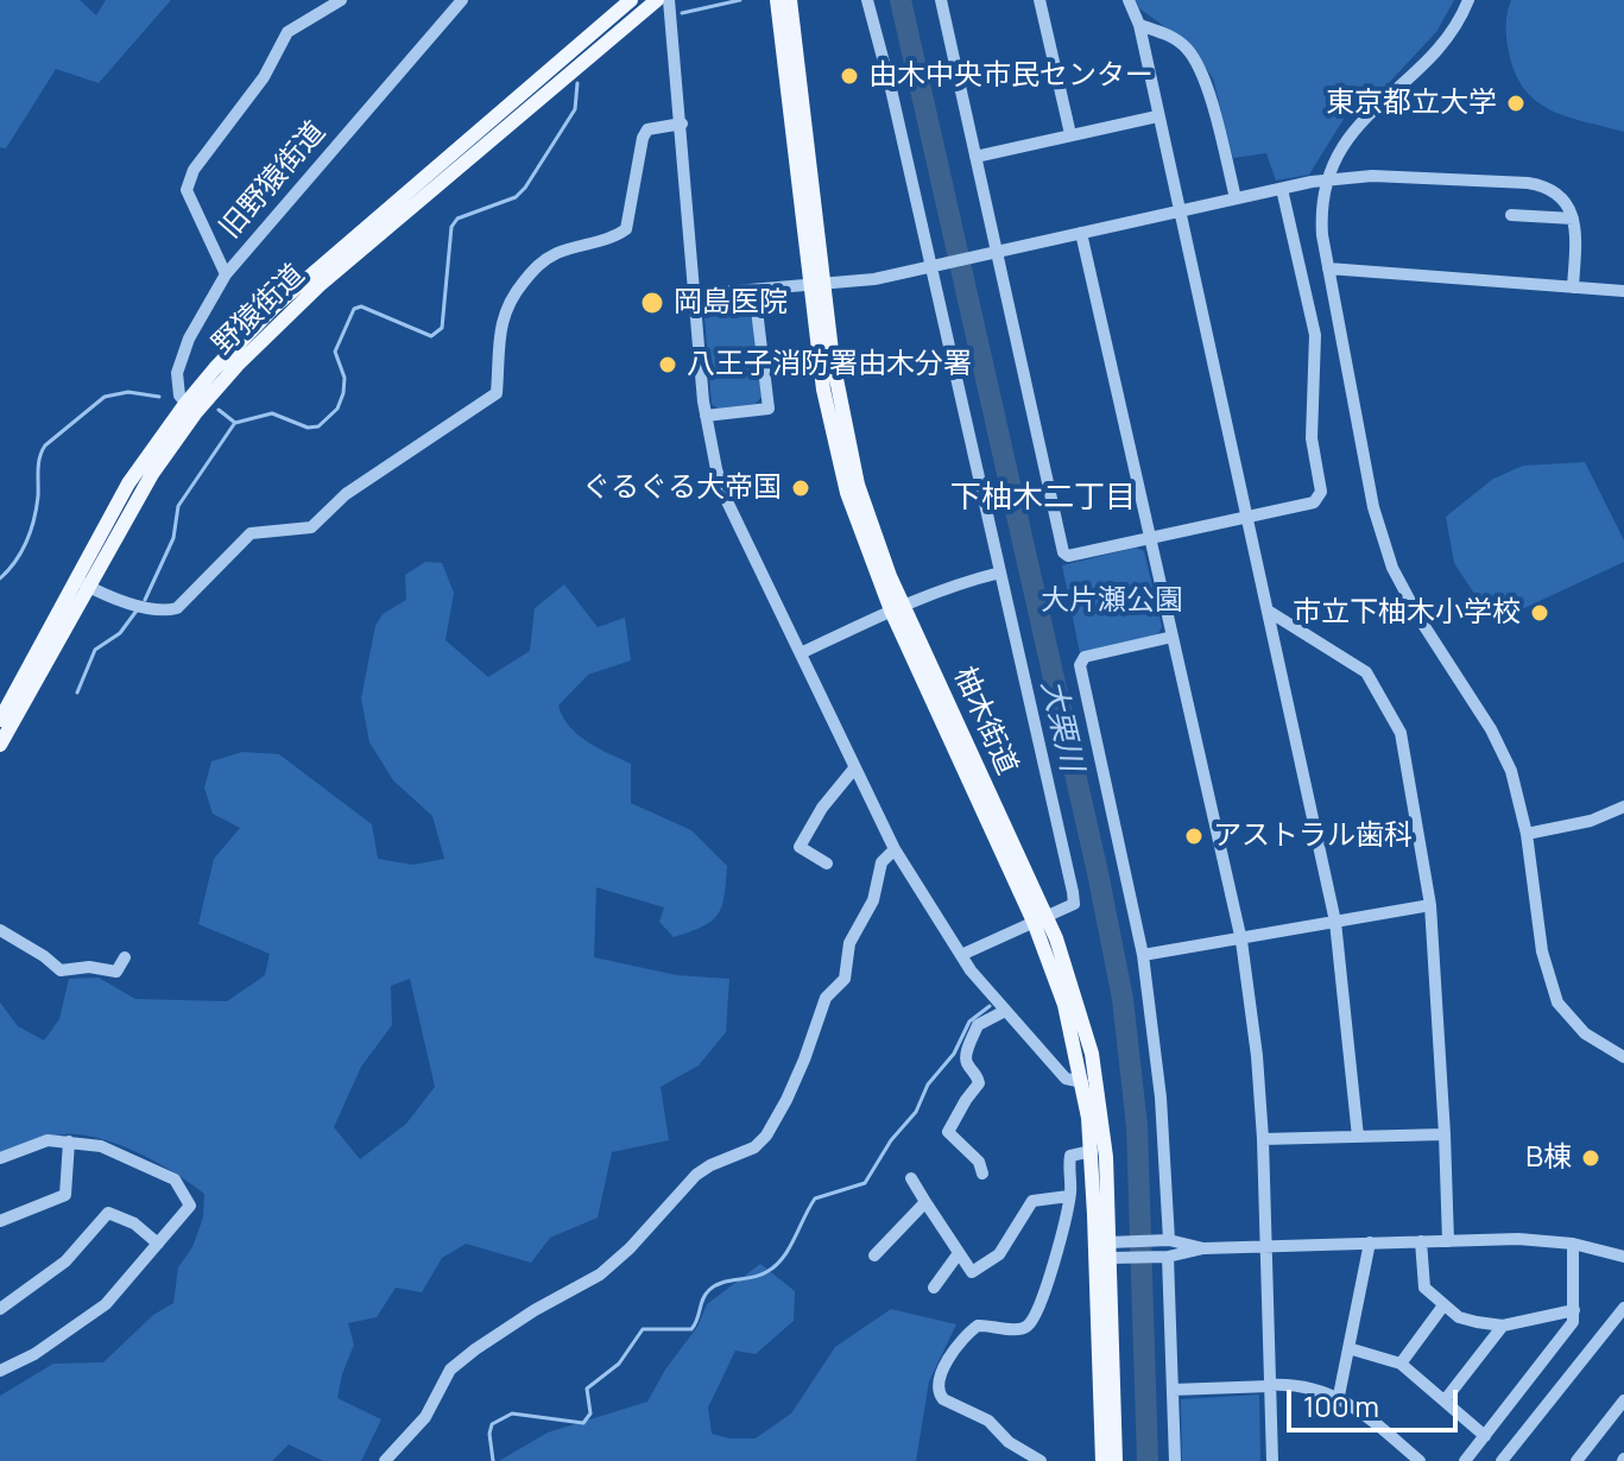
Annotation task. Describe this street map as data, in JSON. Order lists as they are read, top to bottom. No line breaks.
{"streets":{"main road":["野猿街道","柚木街道"],"street":["旧野猿街道"]},"crossings":[["旧野猿街道","野猿街道"]],"districts":["下柚木二丁目"],"water":["大栗川"],"parks":["大片瀬公園"],"places":["由木中央市民センター","東京都立大学","岡島医院","八王子消防署由木分署","ぐるぐる大帝国","市立下柚木小学校","アストラル歯科","B棟"],"scale_bar":"100 m"}
